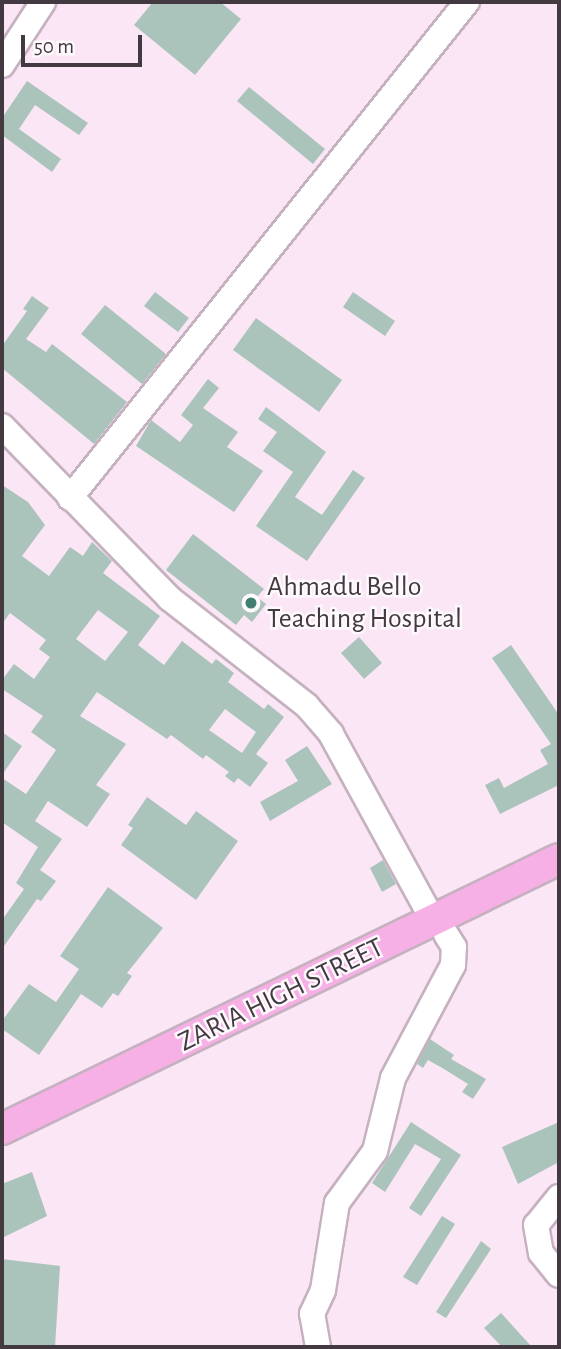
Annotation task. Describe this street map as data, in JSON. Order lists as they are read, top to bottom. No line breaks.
{"streets":{"main road":["ZARIA HIGH STREET"]},"places":["Ahmadu Bello Teaching Hospital"],"scale_bar":"50 m"}
